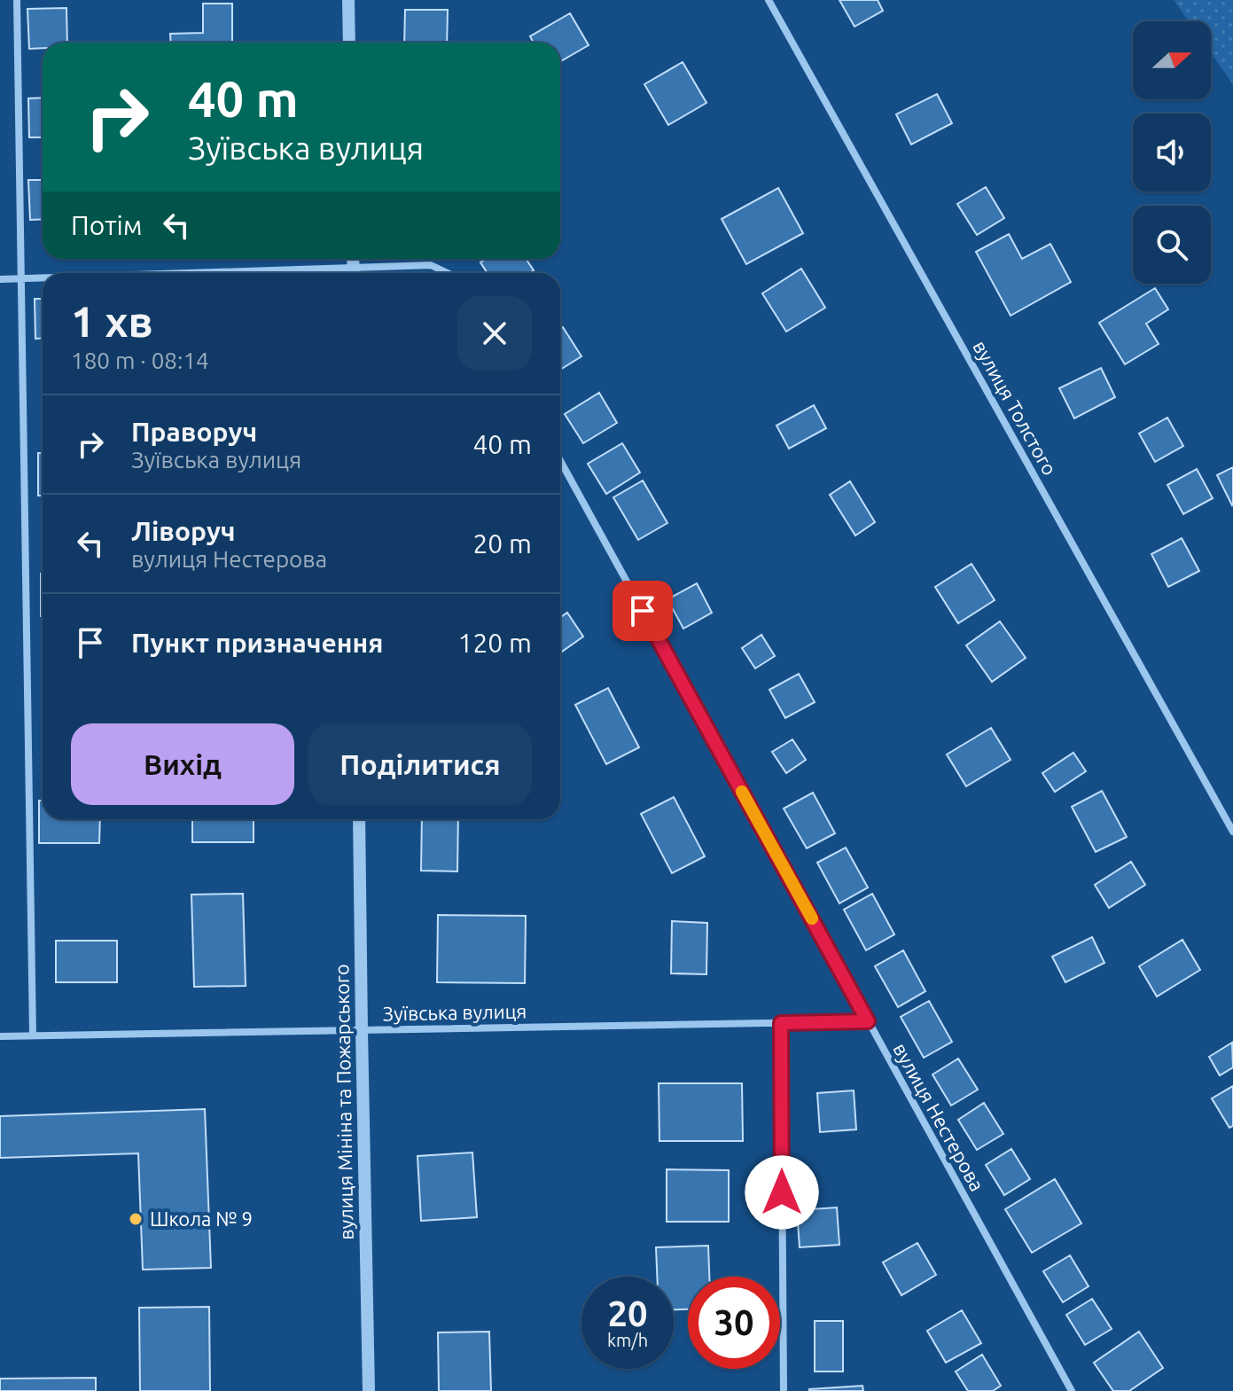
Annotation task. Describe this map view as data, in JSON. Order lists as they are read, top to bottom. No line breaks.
{"streets":{"street":["вулиця Толстого","Зуївська вулиця","вулиця Мініна та Пожарського","вулиця Нестерова"]},"crossings":[["Зуївська вулиця","вулиця Мініна та Пожарського"],["Зуївська вулиця","вулиця Нестерова"]],"places":["Школа № 9"],"north":"right","page":{"turn":["40 m","Зуївська вулиця"],"then":"Потім","heading":["1 хв","180 m · 08:14"],"list":[{"name":"Праворуч","note":"Зуївська вулиця","value":"40 m"},{"name":"Ліворуч","note":"вулиця Нестерова","value":"20 m"},{"name":"Пункт призначення","value":"120 m"}],"buttons":["Вихід","Поділитися"],"speed":"20 km/h","limit":"30"}}
